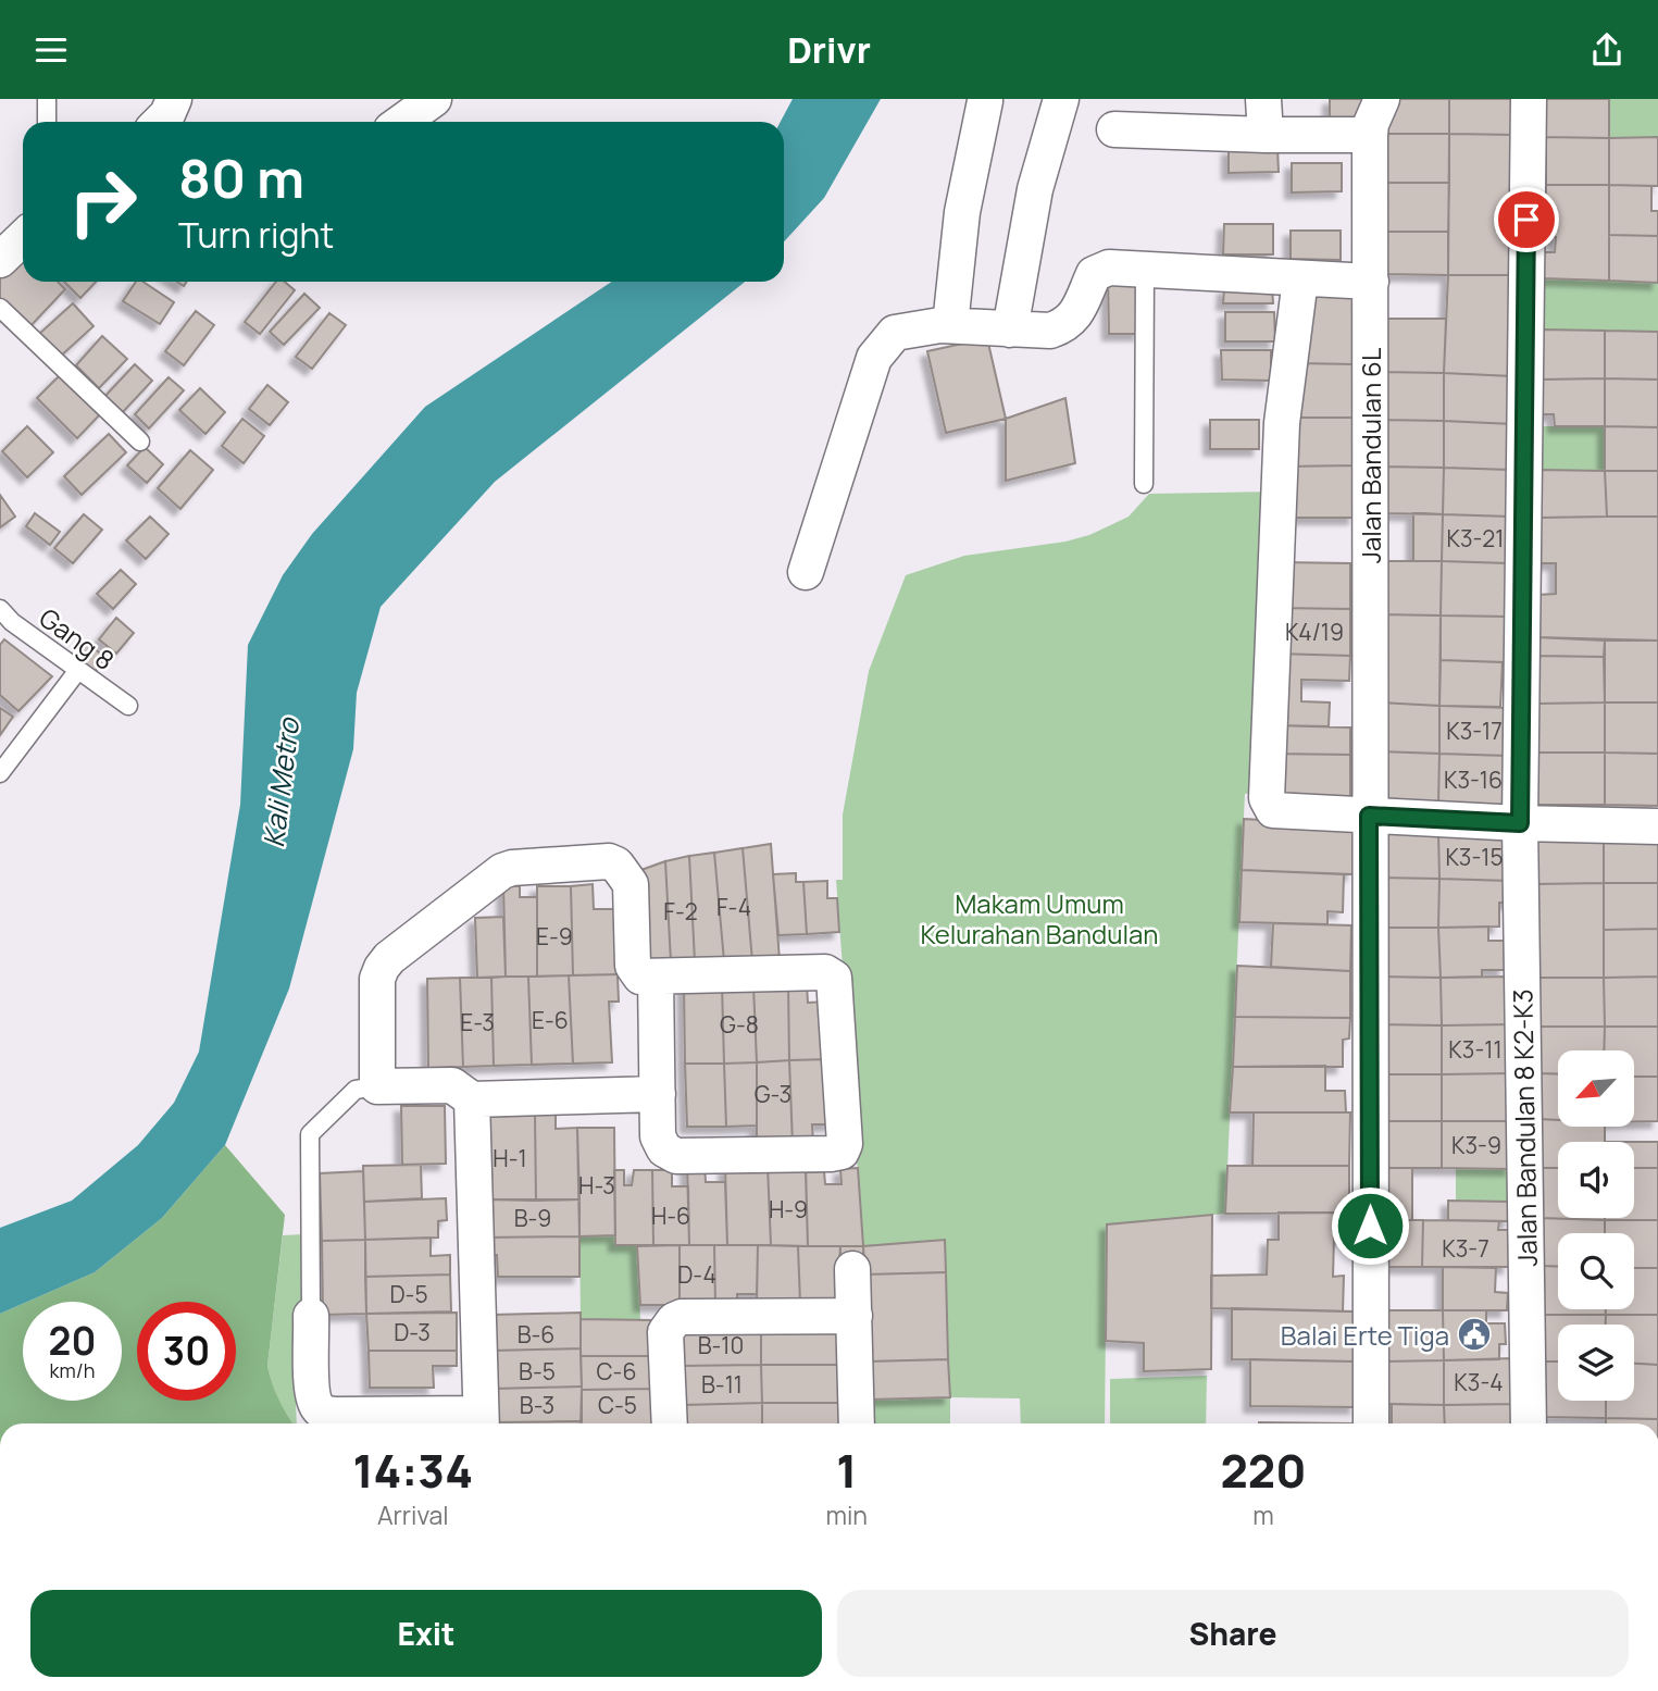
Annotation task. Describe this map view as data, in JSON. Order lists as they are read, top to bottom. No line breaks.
{"streets":{"street":["Jalan Bandulan 6L","Jalan Bandulan 8 K2-K3"],"lane":["Gang 8"]},"water":["Kali Metro"],"parks":["Makam Umum Kelurahan Bandulan"],"places":{"public building":["Balai Erte Tiga"]},"house_numbers":["K3-21","K4/19","K3-17","K3-16","K3-15","F-4","F-2","E-9","E-6","E-3","G-8","K3-11","G-3","K3-9","H-1","H-3","H-9","H-6","B-9","K3-7","D-4","D-5","D-3","B-6","B-10","B-5","C-6","K3-4","B-11","B-3","C-5"],"north":"bottom left","page":{"header":"Drivr","turn":["80 m","Turn right"],"speed":"20 km/h","limit":"30","eta":["14:34","Arrival","1","min","220","m"],"buttons":["Exit","Share"]}}
